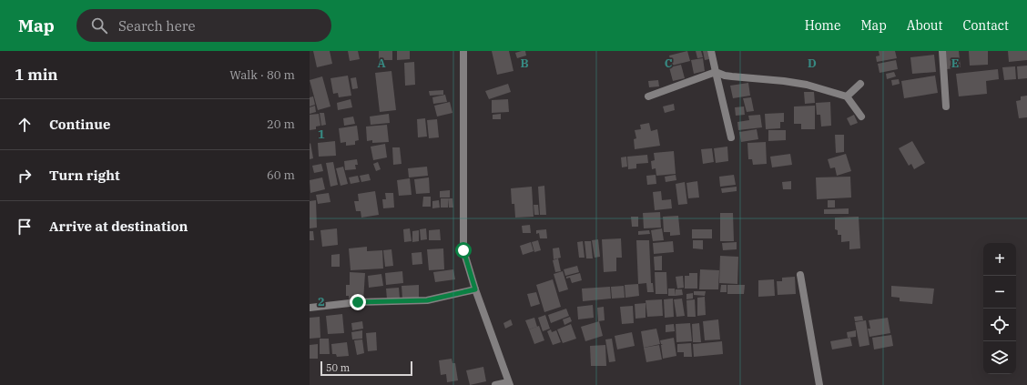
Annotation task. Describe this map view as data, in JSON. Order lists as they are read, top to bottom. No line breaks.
{"scale_bar":"50 m","page":{"header":"Map","search":"Search here","nav":["Home","Map","About","Contact"],"heading":["1 min","Walk · 80 m"],"list":[["Continue","20 m"],["Turn right","60 m"],"Arrive at destination"],"map_buttons":["+","−"],"scale":"50 m"},"grid":{"columns":["A","B","C","D","E"],"rows":["1","2"]}}
